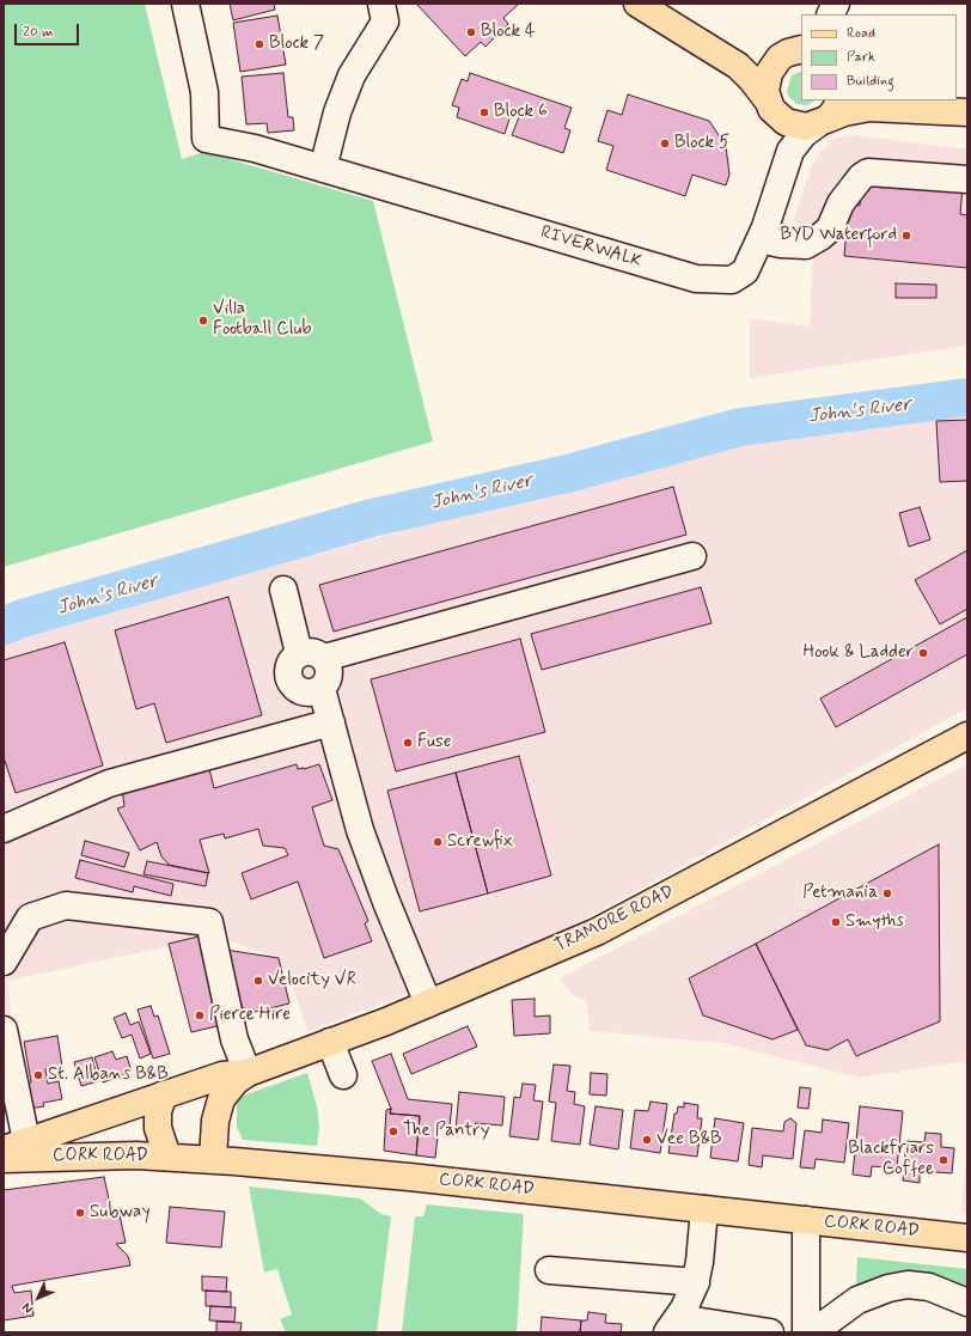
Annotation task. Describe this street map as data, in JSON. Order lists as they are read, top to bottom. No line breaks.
{"streets":{"main road":["TRAMORE ROAD","CORK ROAD"],"street":["RIVERWALK"]},"crossings":[["TRAMORE ROAD","CORK ROAD"]],"water":["John's River"],"places":["Block 4","Block 7","Block 6","Block 5","BYD Waterford","Villa Football Club","Hook & Ladder","Fuse","Screwfix","Petmania","Smyths","Velocity VR","Pierce Hire","St. Albans B&B","The Pantry","Vee B&B","Blackfriars Coffee","Subway"],"legend":["Road","Park","Building"],"scale_bar":"20 m","north":"bottom left"}
